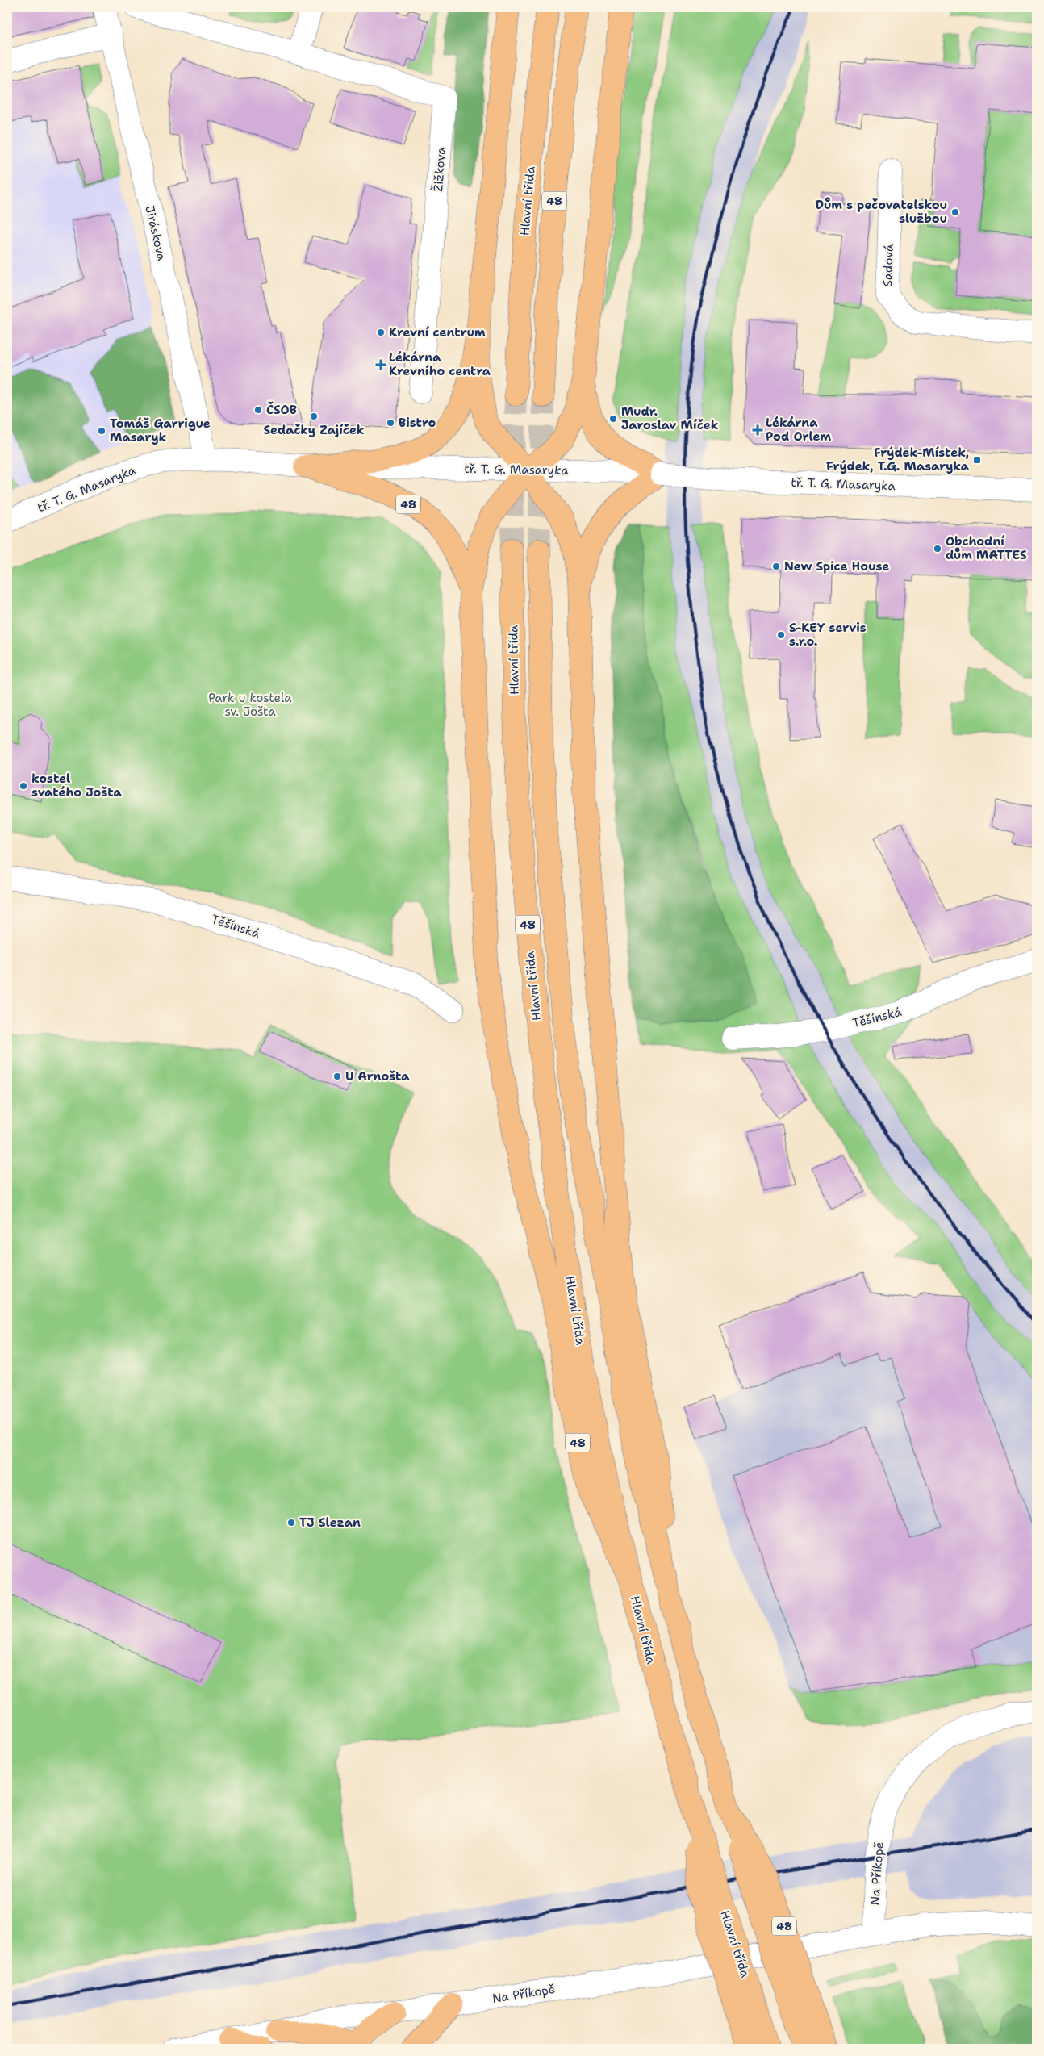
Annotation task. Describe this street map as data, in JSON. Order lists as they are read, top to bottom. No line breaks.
{"streets":{"main road":["Hlavní třída","48"],"street":["Žižkova","Jiráskova","Sadová","tř. T. G. Masaryka","Těšínská","Na Příkopě"]},"crossings":[["Hlavní třída","48"],["48","tř. T. G. Masaryka"],["Jiráskova","tř. T. G. Masaryka"]],"parks":["Park u kostela sv. Jošta"],"places":{"other":["Dům s pečovatelskou službou","Krevní centrum","ČSOB","Sedačky Zajíček","Mudr. Jaroslav Míček","Bistro","Tomáš Garrigue Masaryk","Obchodní dům MATTES","New Spice House","S-KEY servis s.r.o.","kostel svatého Jošta","U Arnošta","TJ Slezan"],"health":["Lékárna Krevního centra","Lékárna Pod Orlem"],"transit":["Frýdek-Místek, Frýdek, T.G. Masaryka"]}}
